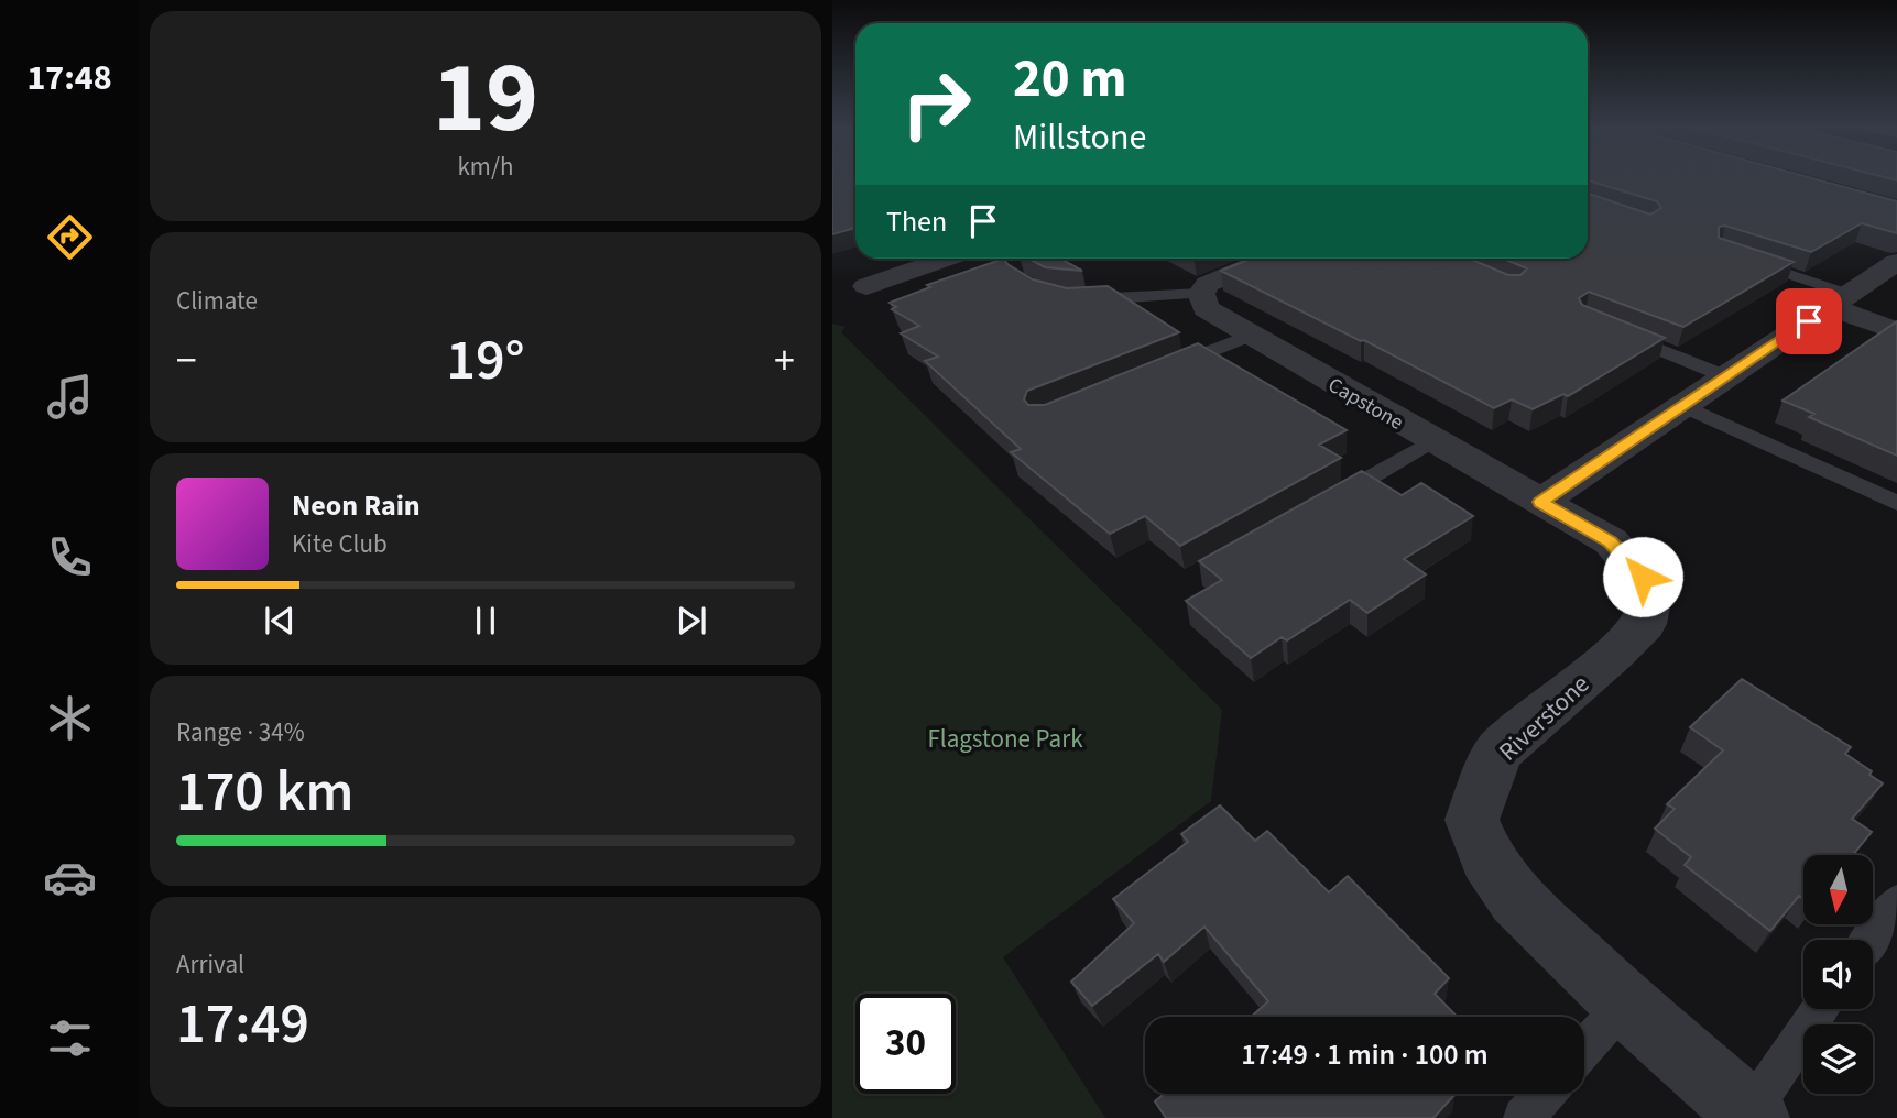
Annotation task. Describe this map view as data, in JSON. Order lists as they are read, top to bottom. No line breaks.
{"streets":{"street":["Capstone","Riverstone"]},"crossings":[["Capstone","Riverstone"]],"parks":["Flagstone Park"],"north":"bottom","page":{"tabs":"17:48","tile":[["19","km/h"],"Climate",["Range · 34%","170 km"],["Arrival","17:49"]],"turn":["20 m","Millstone"],"then":"Then","heat":["−","19°","+"],"song":["Neon Rain","Kite Club"],"limit":"30","trip":"17:49 · 1 min · 100 m"}}
